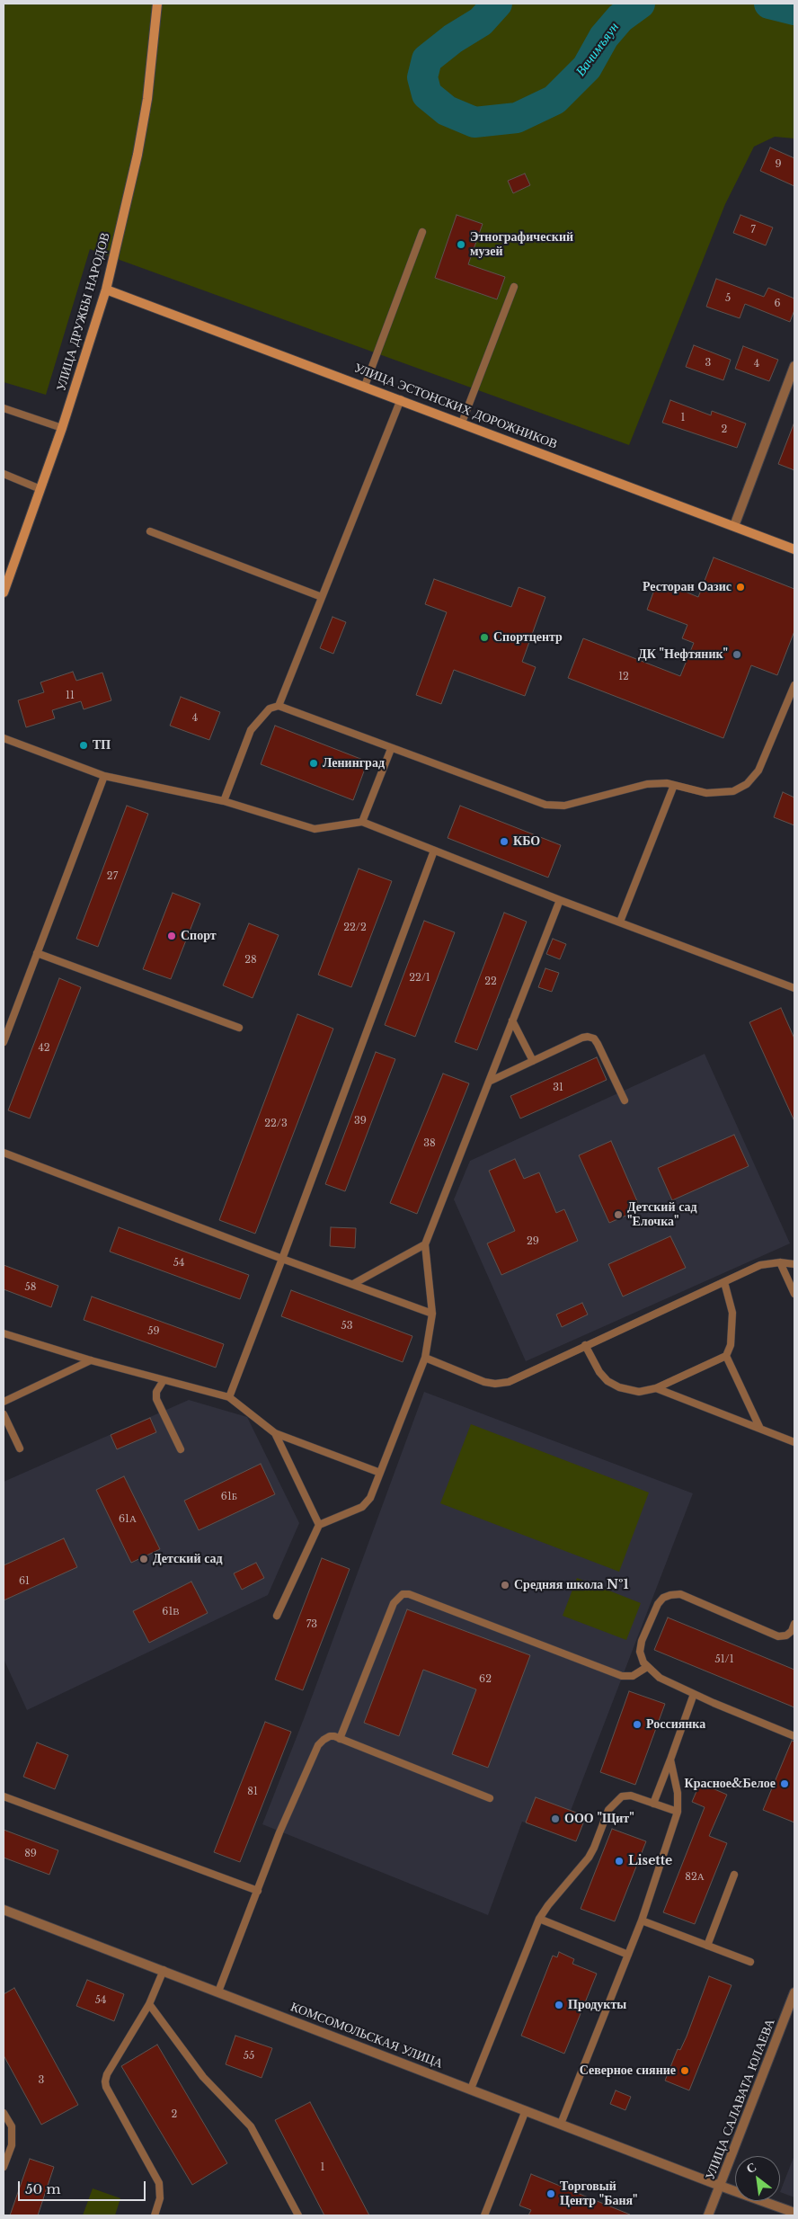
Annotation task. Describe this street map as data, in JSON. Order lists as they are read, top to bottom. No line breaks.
{"streets":{"main road":["УЛИЦА ДРУЖБЫ НАРОДОВ","УЛИЦА ЭСТОНСКИХ ДОРОЖНИКОВ"],"street":["КОМСОМОЛЬСКАЯ УЛИЦА","УЛИЦА САЛАВАТА ЮЛАЕВА"]},"crossings":[["УЛИЦА ДРУЖБЫ НАРОДОВ","УЛИЦА ЭСТОНСКИХ ДОРОЖНИКОВ"],["КОМСОМОЛЬСКАЯ УЛИЦА","УЛИЦА САЛАВАТА ЮЛАЕВА"]],"water":["Вачимъяун"],"places":["Этнографический музей","Ресторан Оазис","Спортцентр","ДК \"Нефтяник\"","ТП","Ленинград","КБО","Спорт","Детский сад \"Елочка\"","Детский сад","Средняя школа №1","Россиянка","Красное&Белое","ООО \"Щит\"","Lisette","Продукты","Северное сияние","Торговый Центр \"Баня\""],"house_numbers":["9","7","5","6","3","4","1","2","12","11","4","27","22/2","28","22/1","22","42","31","39","22/3","38","29","54","58","53","59","61Б","61А","61","61В","73","51/1","62","81","89","82А","54","55","3","2","1"],"scale_bar":"50 m","north":"top left"}
